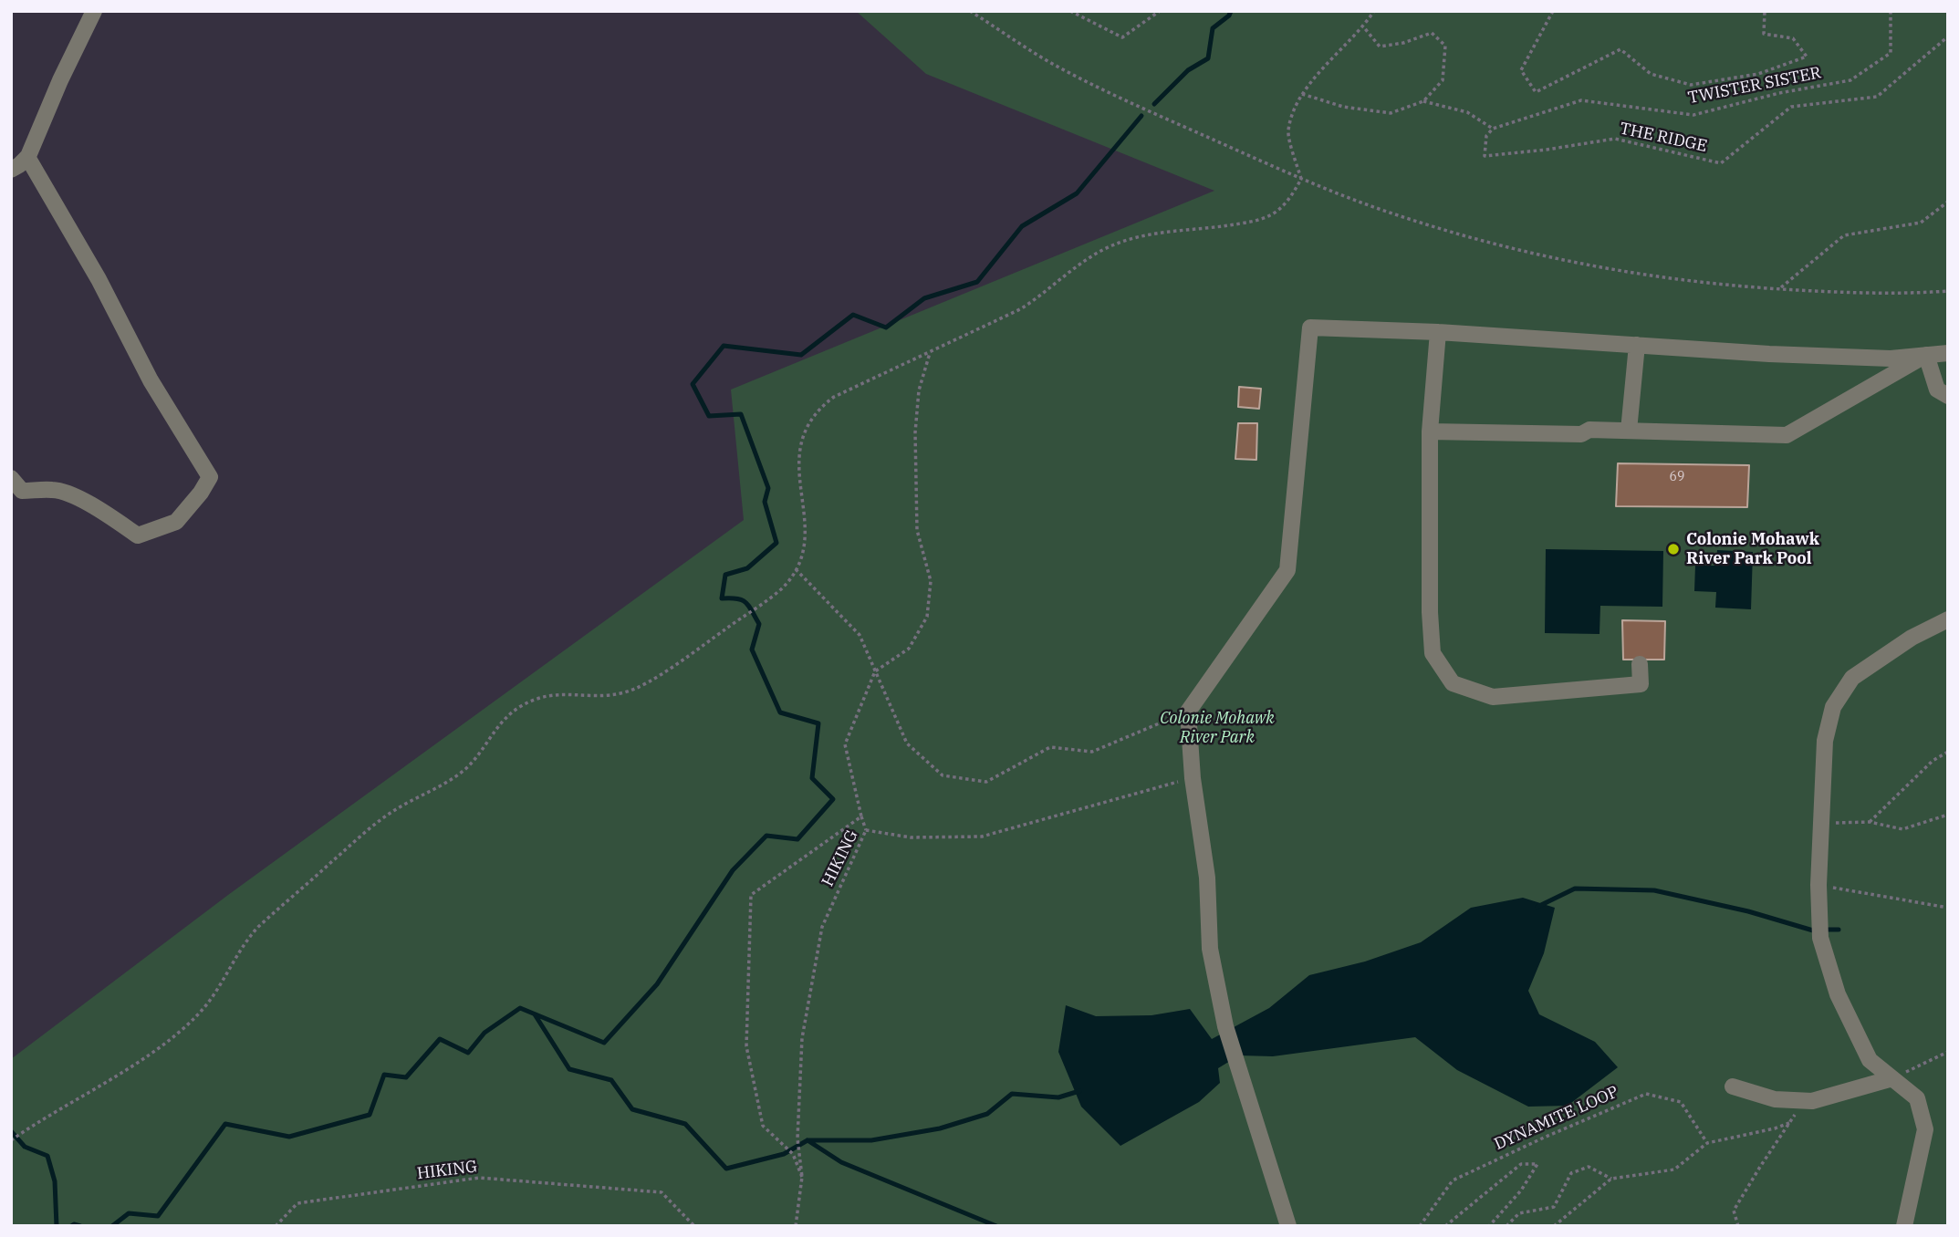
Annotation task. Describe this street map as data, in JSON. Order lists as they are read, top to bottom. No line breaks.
{"streets":{"path":["TWISTER SISTER","THE RIDGE","HIKING","DYNAMITE LOOP"]},"crossings":[["TWISTER SISTER","THE RIDGE"]],"parks":["Colonie Mohawk River Park"],"places":["Colonie Mohawk River Park Pool"],"house_numbers":["69"]}
